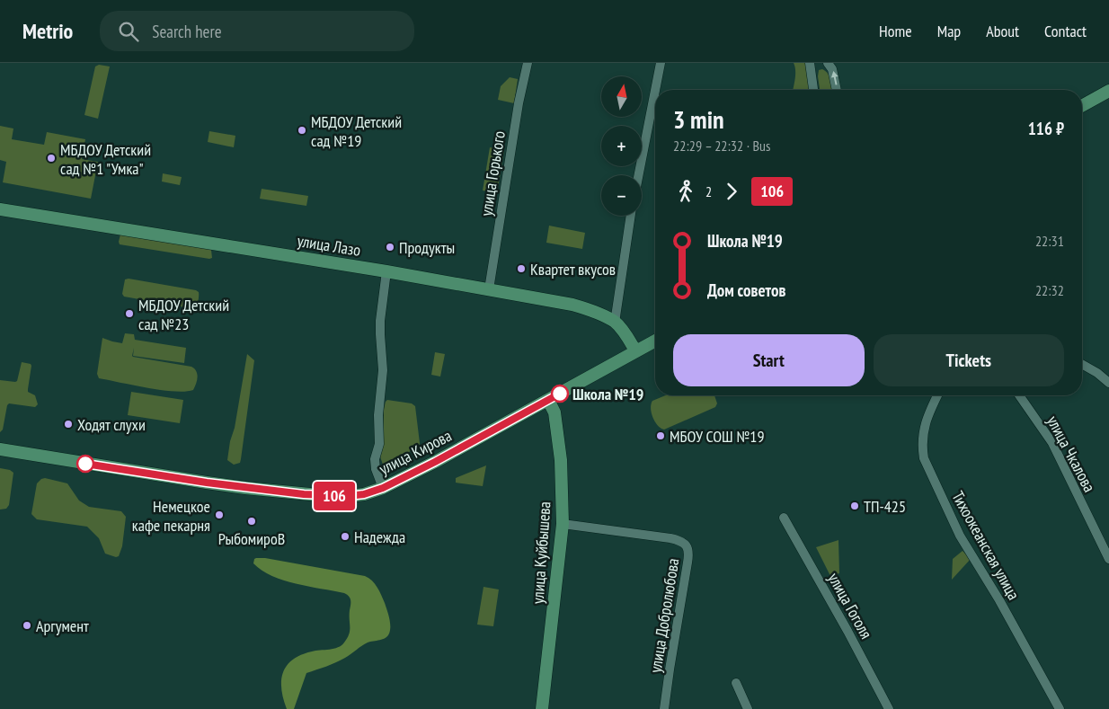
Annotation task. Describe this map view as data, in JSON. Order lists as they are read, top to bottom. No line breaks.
{"streets":{"main road":["улица Лазо","улица Кирова","улица Куйбышева"],"street":["улица Горького","улица Чкалова","Тихоокеанская улица","улица Гоголя","улица Добролюбова"]},"crossings":[["улица Горького","улица Лазо"],["улица Лазо","улица Кирова"],["улица Кирова","улица Куйбышева"],["улица Куйбышева","улица Добролюбова"]],"places":["МБДОУ Детский сад №19","МБДОУ Детский сад №1 \"Умка\"","Продукты","Квартет вкусов","МБДОУ Детский сад №23","Школа №19","Ходят слухи","МБОУ СОШ №19","ТП-425","Немецкое кафе пекарня","РыбомироВ","Надежда","Аргумент"],"lines":["bus line 106"],"north":"top","page":{"header":"Metrio","search":"Search here","nav":["Home","Map","About","Contact"],"on_map":"106","map_buttons":["+","−"],"heading":["3 min","22:29 – 22:32 · Bus","116 ₽"],"legs":["2","106"],"list":[{"name":"Школа №19","value":"22:31"},{"name":"Дом советов","value":"22:32"}],"buttons":["Start","Tickets"]}}
